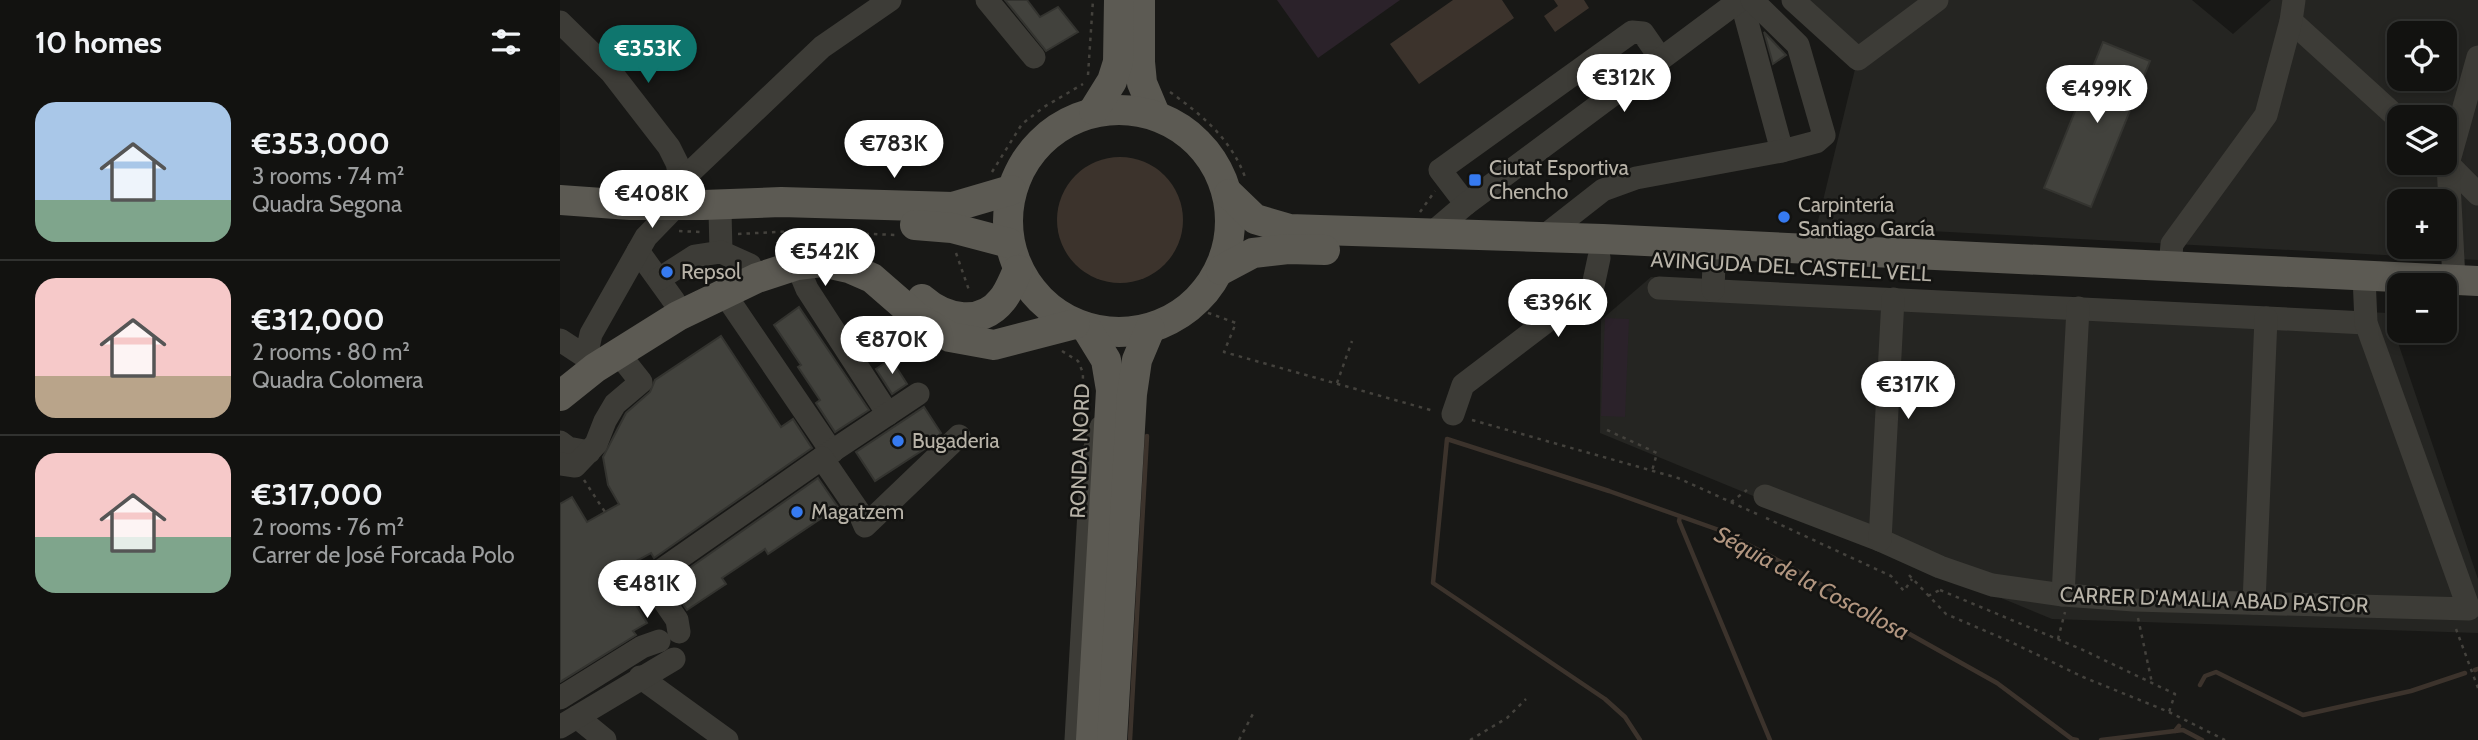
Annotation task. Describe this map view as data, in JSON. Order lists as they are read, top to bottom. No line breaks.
{"streets":{"main road":["AVINGUDA DEL CASTELL VELL","RONDA NORD"],"street":["CARRER D'AMALIA ABAD PASTOR"]},"crossings":[["AVINGUDA DEL CASTELL VELL","RONDA NORD"]],"water":["Séquia de la Coscollosa"],"places":{"transit":["Ciutat Esportiva Chencho"],"other":["Carpintería Santiago García","Repsol","Bugaderia","Magatzem"]},"page":{"heading":"10 homes","map_buttons":["+","−"],"price":["€353K","€312K","€499K","€783K","€408K","€542K","€396K","€870K","€317K","€481K"],"list":[{"name":"€353,000","note":"3 rooms · 74 m² · Quadra Segona"},{"name":"€312,000","note":"2 rooms · 80 m² · Quadra Colomera"},{"name":"€317,000","note":"2 rooms · 76 m² · Carrer de José Forcada Polo"}]}}
